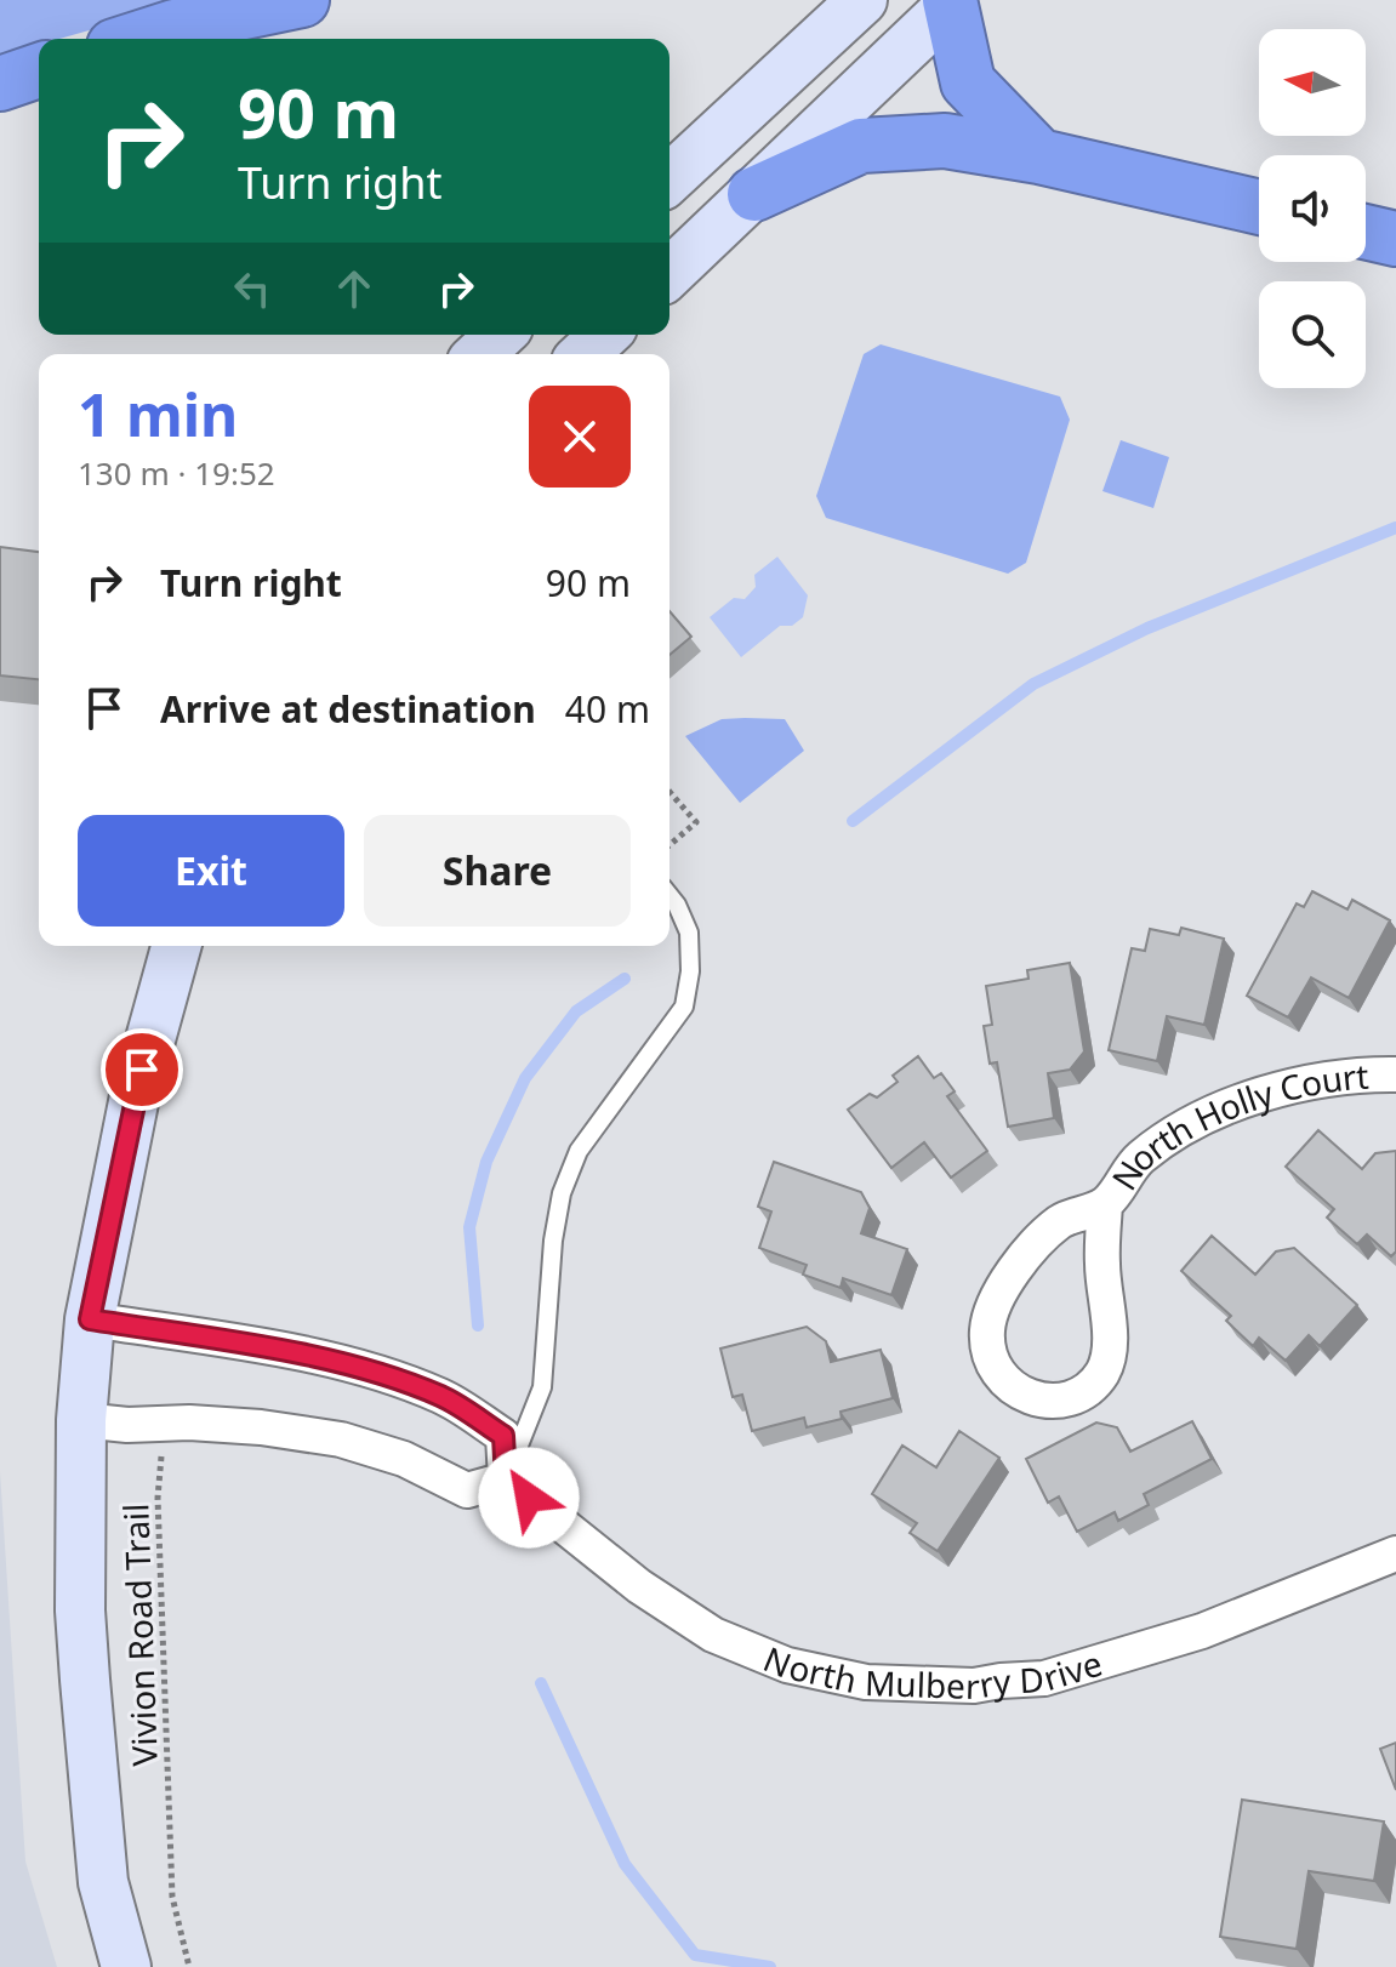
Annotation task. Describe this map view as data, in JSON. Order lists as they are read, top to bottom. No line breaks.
{"streets":{"street":["North Holly Court","North Mulberry Drive"],"path":["Vivion Road Trail"]},"north":"left","page":{"turn":["90 m","Turn right"],"heading":["1 min","130 m · 19:52"],"list":[{"name":"Turn right","value":"90 m"},{"name":"Arrive at destination","value":"40 m"}],"buttons":["Exit","Share"]}}
